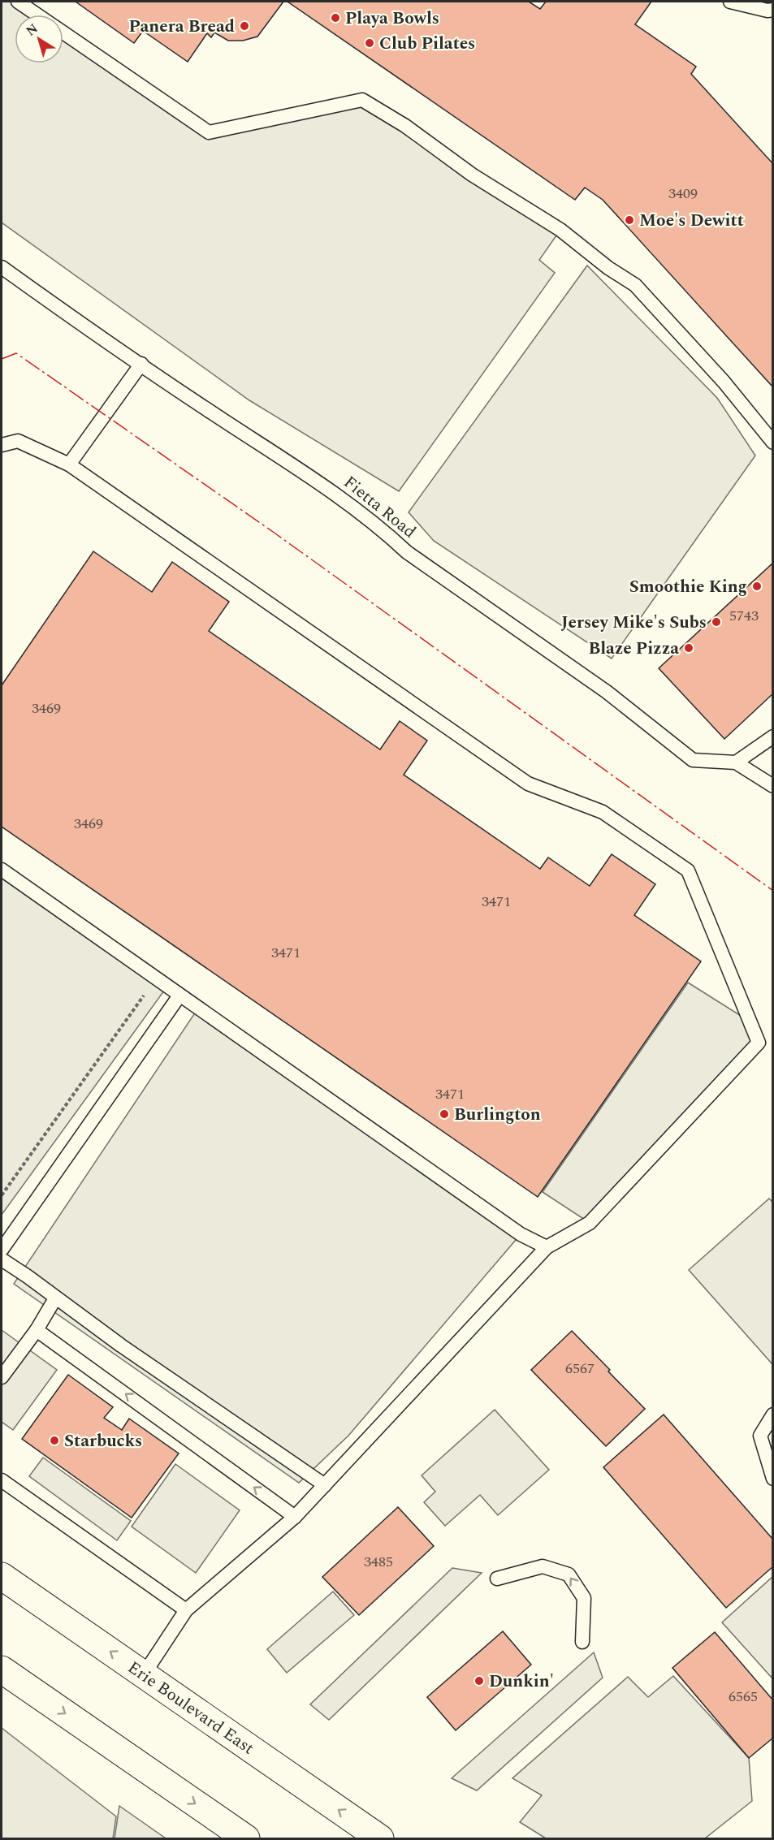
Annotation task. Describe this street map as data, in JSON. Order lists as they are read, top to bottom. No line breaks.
{"streets":{"main road":["Erie Boulevard East"],"lane":["Fietta Road"]},"places":["Playa Bowls","Panera Bread","Club Pilates","Moe's Dewitt","Smoothie King","Jersey Mike's Subs","Blaze Pizza","Burlington","Starbucks","Dunkin'"],"house_numbers":["3409","5743","3469","3469","3471","3471","3471","6567","3485","6565"],"north":"top left"}
